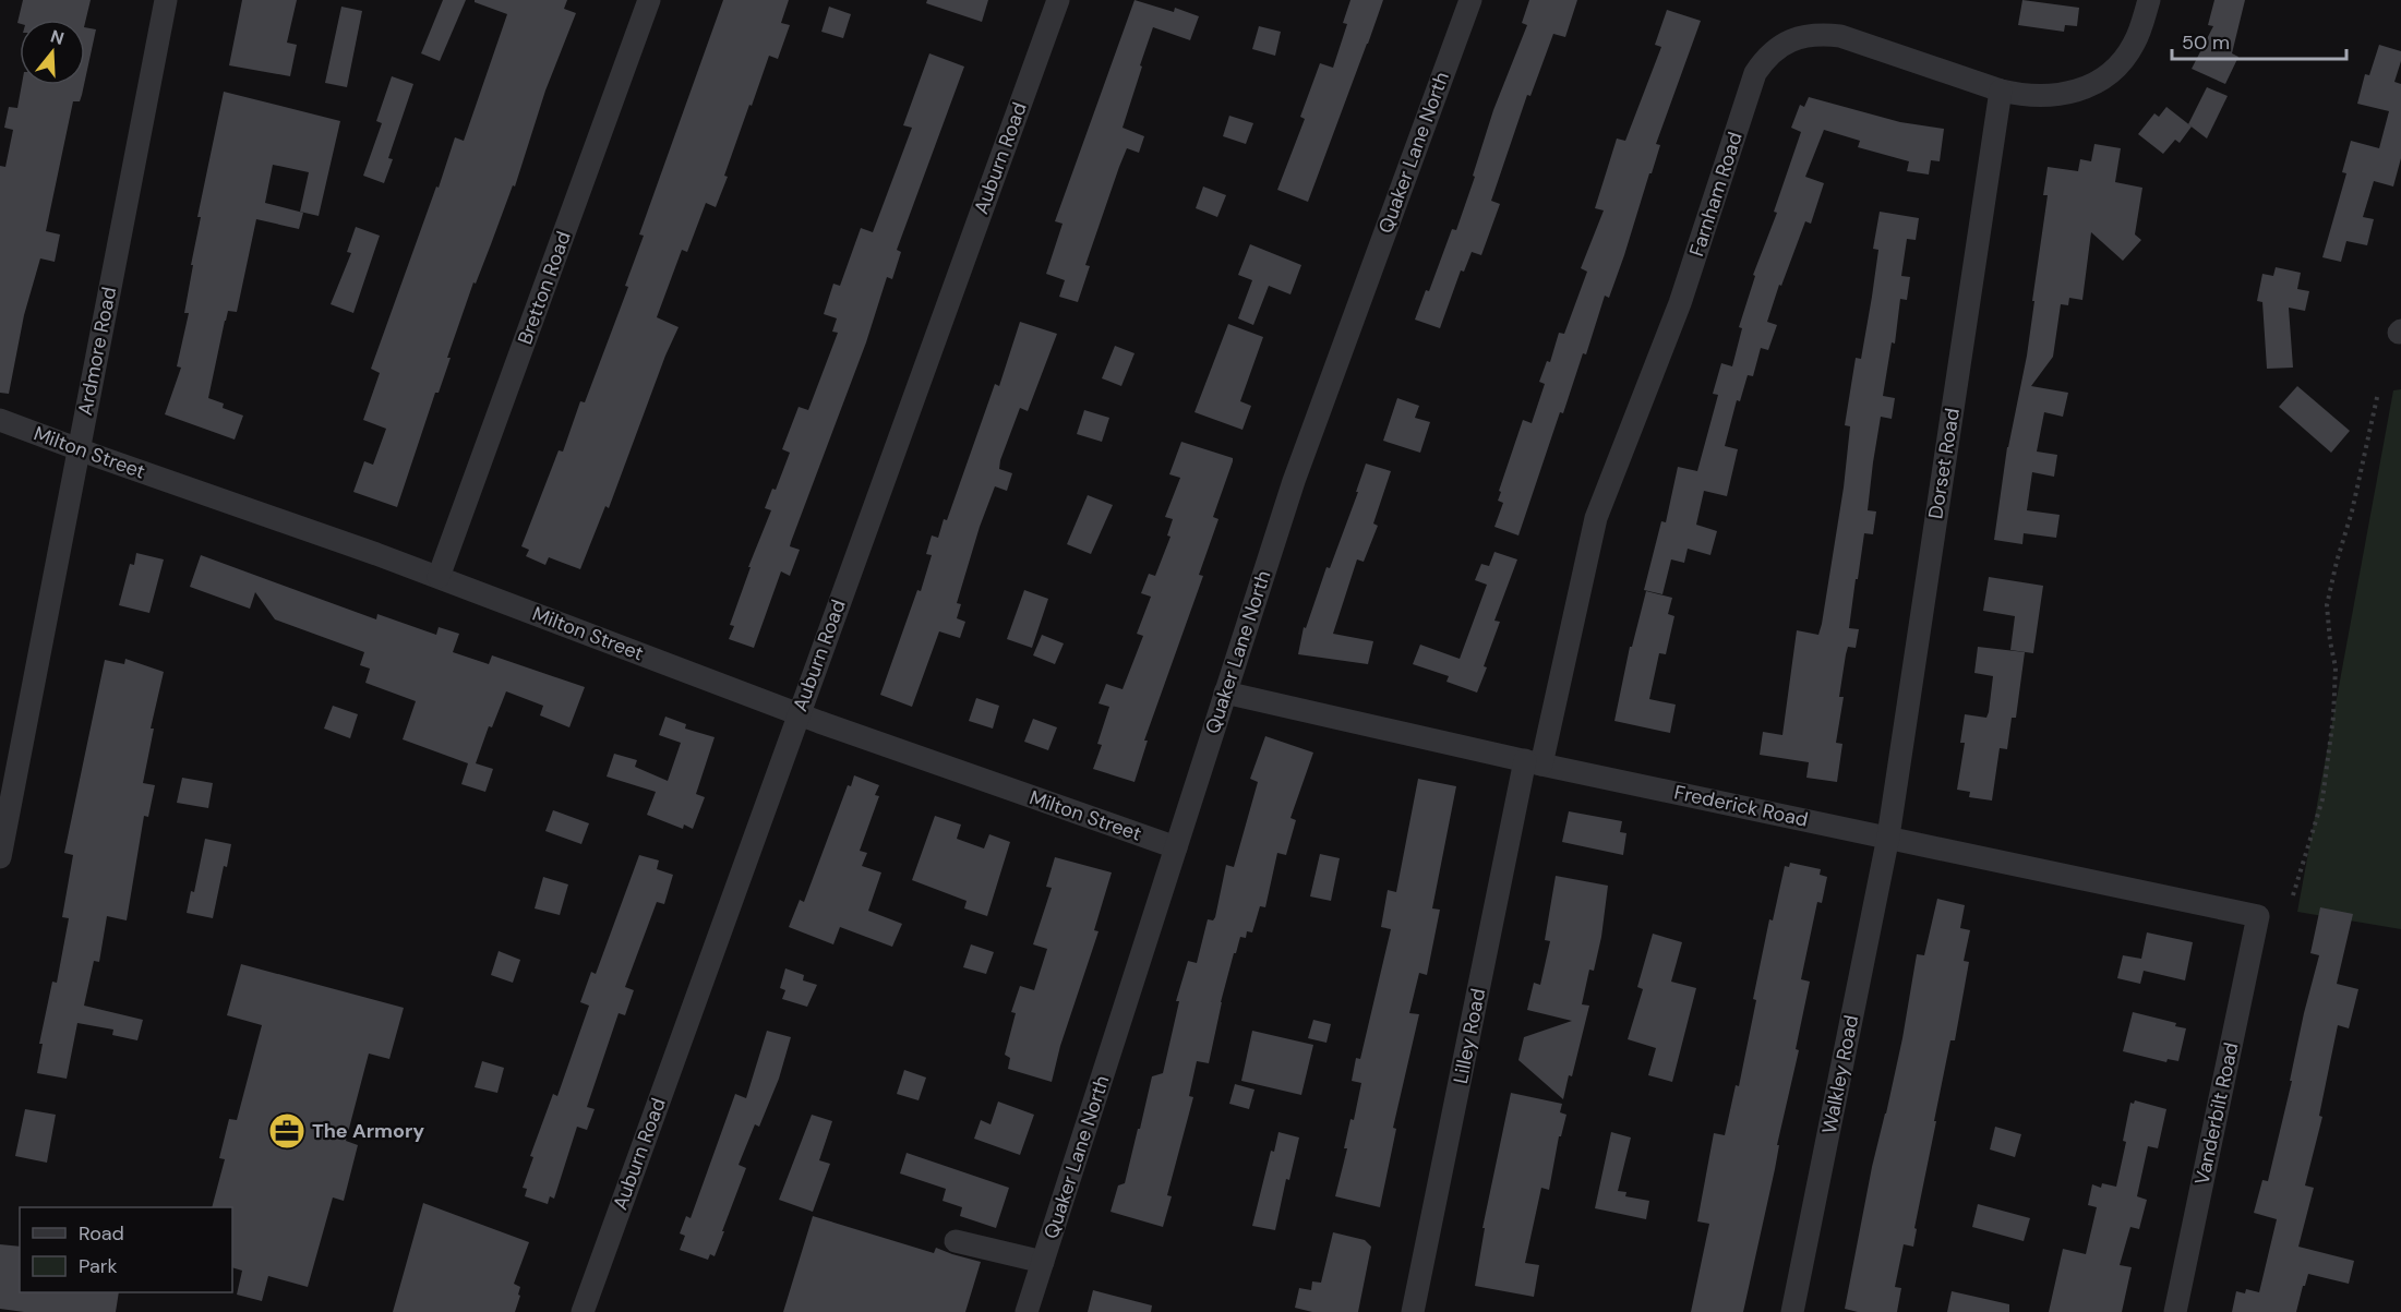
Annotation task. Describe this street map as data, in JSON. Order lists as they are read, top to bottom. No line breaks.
{"streets":{"street":["Quaker Lane North","Auburn Road","Farnham Road","Bretton Road","Ardmore Road","Milton Street","Dorset Road","Frederick Road","Lilley Road","Walkley Road","Vanderbilt Road"]},"crossings":[["Quaker Lane North","Milton Street"],["Quaker Lane North","Frederick Road"],["Auburn Road","Milton Street"],["Farnham Road","Dorset Road"],["Farnham Road","Frederick Road"],["Farnham Road","Lilley Road"],["Bretton Road","Milton Street"],["Ardmore Road","Milton Street"],["Dorset Road","Frederick Road"],["Dorset Road","Walkley Road"],["Frederick Road","Lilley Road"],["Frederick Road","Walkley Road"],["Frederick Road","Vanderbilt Road"]],"places":{"office":["The Armory"]},"legend":["Road","Park"],"scale_bar":"50 m","north":"top"}
